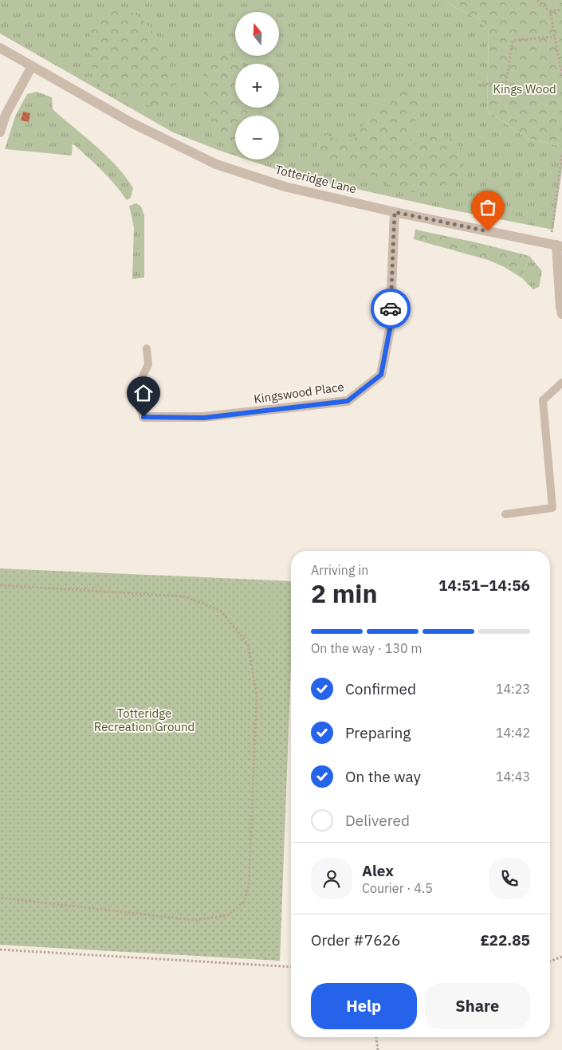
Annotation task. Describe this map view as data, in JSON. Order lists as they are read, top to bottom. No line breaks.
{"streets":{"street":["Totteridge Lane","Kingswood Place"]},"crossings":[["Totteridge Lane","Kingswood Place"]],"parks":["Kings Wood","Totteridge Recreation Ground"],"north":"top","page":{"map_buttons":["+","−"],"heading":["2 min","Arriving in","14:51–14:56"],"panel":["Alex","Courier · 4.5","Order #7626","£22.85"],"bar":"On the way · 130 m","list":[["Confirmed","14:23"],["Preparing","14:42"],["On the way","14:43"],"Delivered"],"buttons":["Help","Share"]}}
